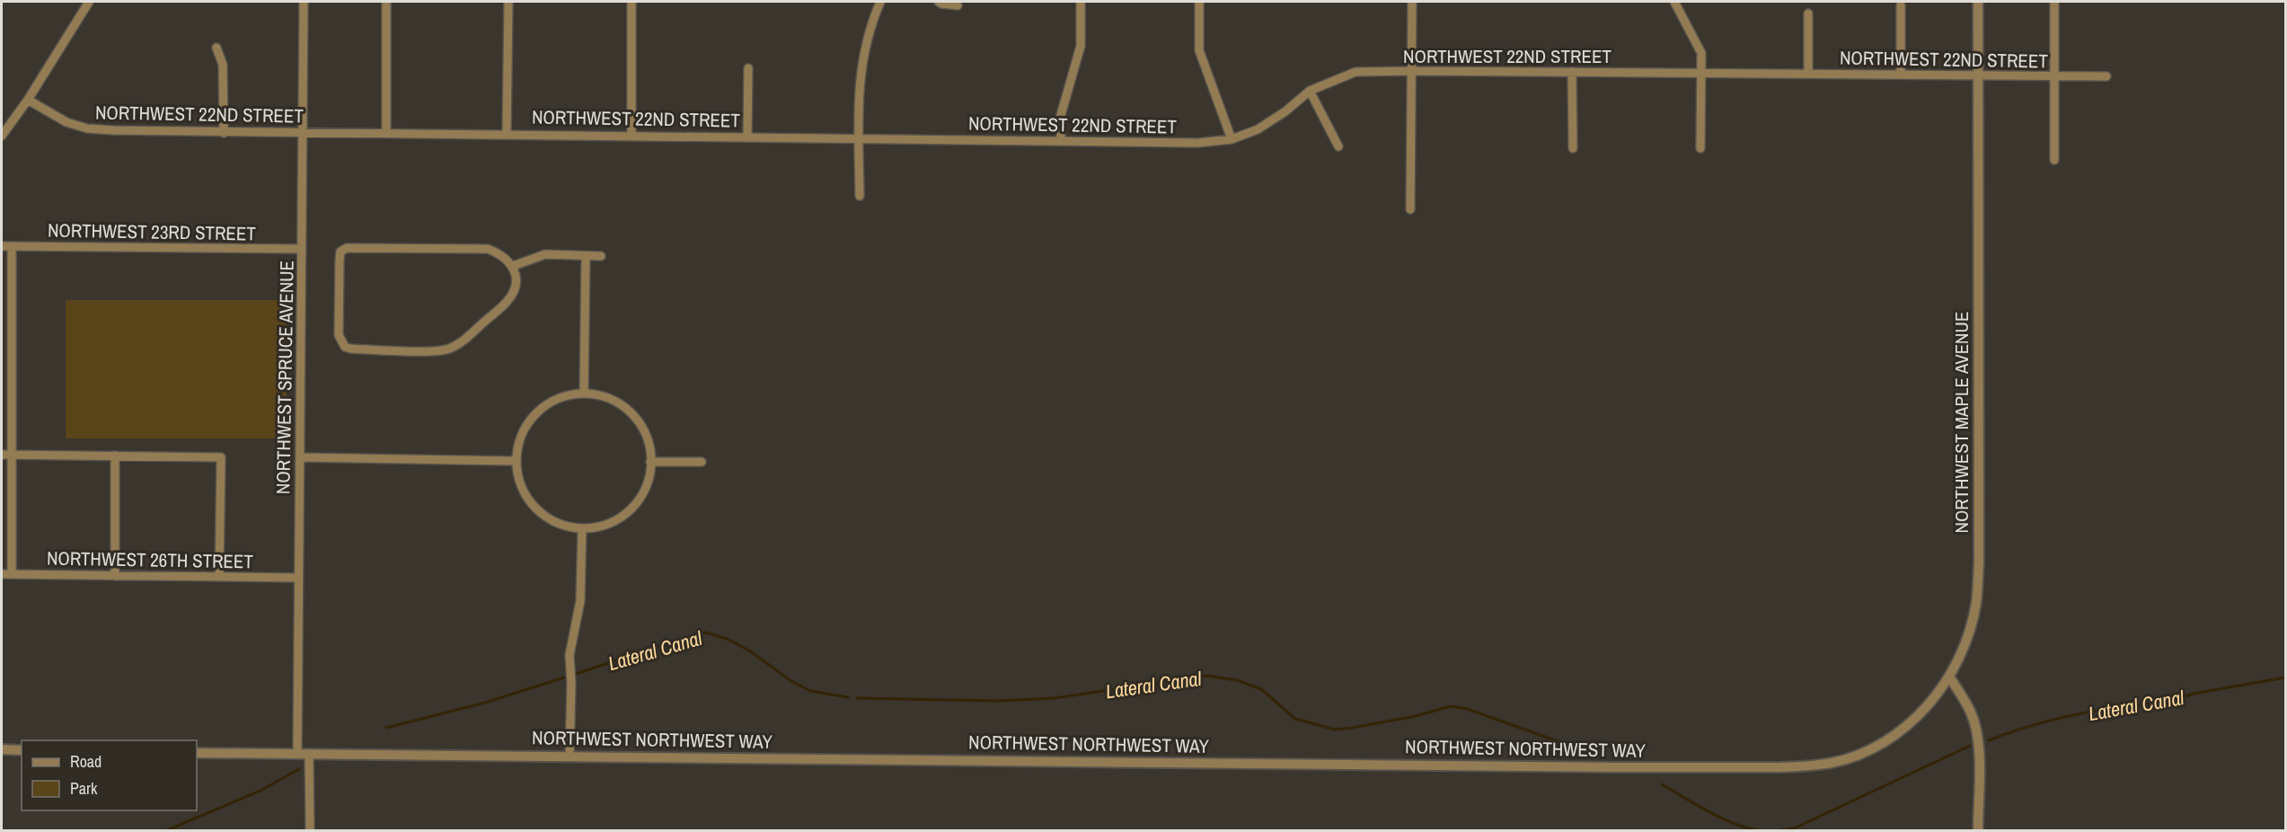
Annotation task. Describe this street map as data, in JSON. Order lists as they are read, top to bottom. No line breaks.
{"streets":{"street":["NORTHWEST 22ND STREET","NORTHWEST 23RD STREET","NORTHWEST SPRUCE AVENUE","NORTHWEST MAPLE AVENUE","NORTHWEST 26TH STREET","NORTHWEST NORTHWEST WAY"]},"crossings":[["NORTHWEST 22ND STREET","NORTHWEST SPRUCE AVENUE"],["NORTHWEST 22ND STREET","NORTHWEST MAPLE AVENUE"],["NORTHWEST 23RD STREET","NORTHWEST SPRUCE AVENUE"],["NORTHWEST SPRUCE AVENUE","NORTHWEST 26TH STREET"],["NORTHWEST SPRUCE AVENUE","NORTHWEST NORTHWEST WAY"],["NORTHWEST MAPLE AVENUE","NORTHWEST NORTHWEST WAY"]],"water":["Lateral Canal"],"legend":["Road","Park"]}
